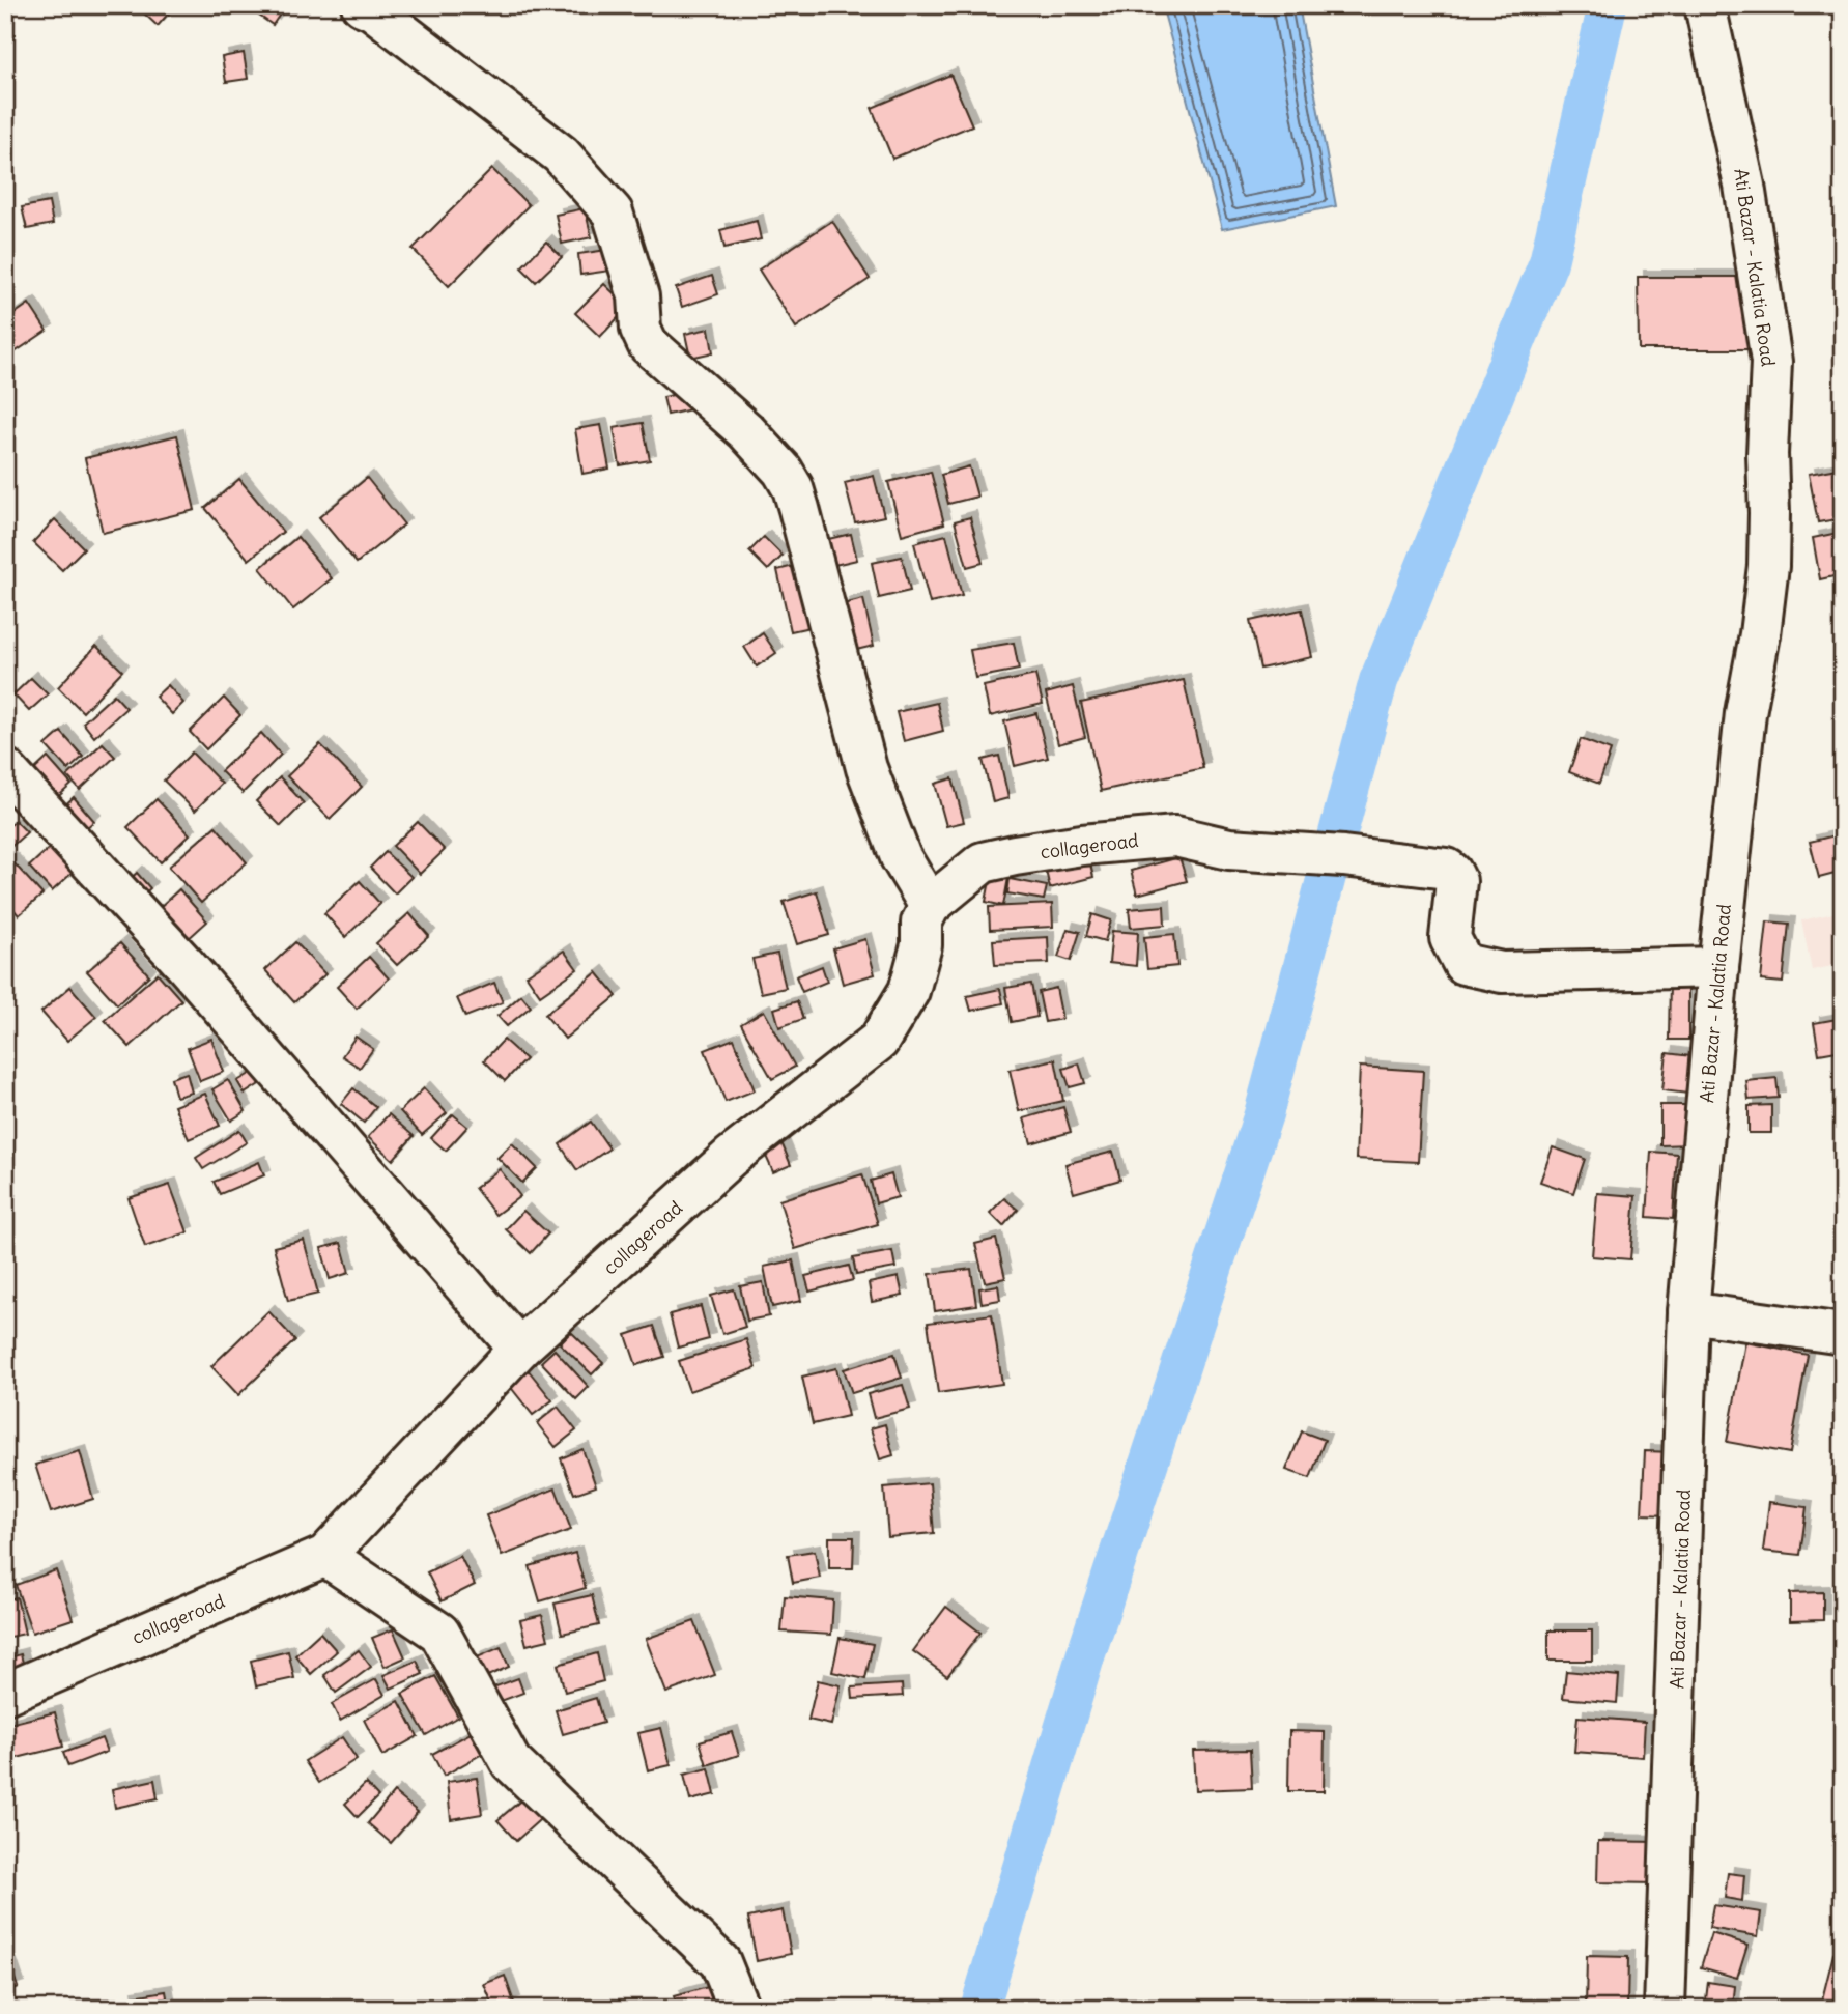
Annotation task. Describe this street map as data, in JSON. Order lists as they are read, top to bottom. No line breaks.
{"streets":{"street":["Ati Bazar - Kalatia Road","collageroad"]},"crossings":[["Ati Bazar - Kalatia Road","collageroad"]]}
